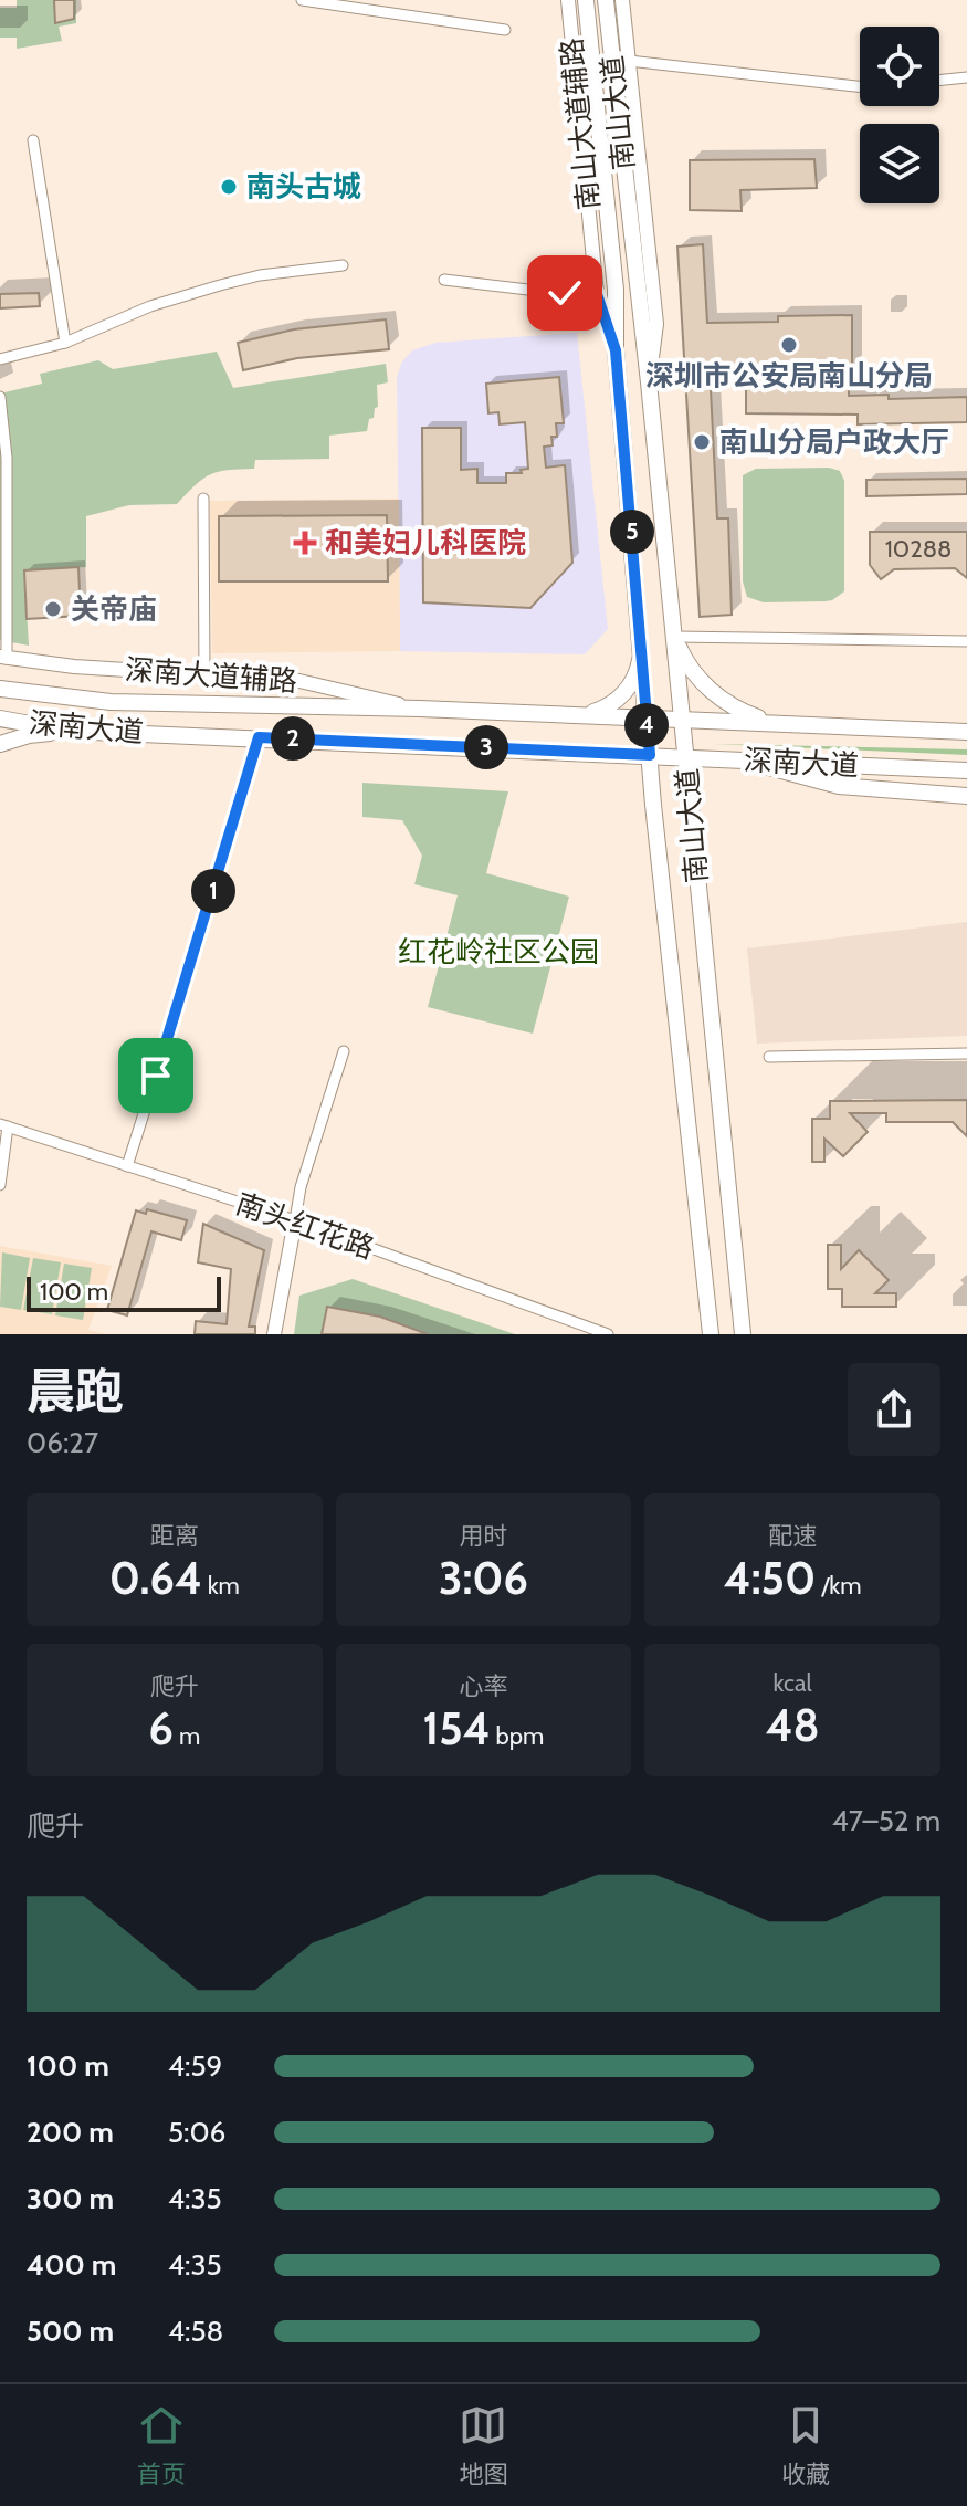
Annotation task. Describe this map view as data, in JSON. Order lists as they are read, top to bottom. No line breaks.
{"streets":{"main road":["南山大道","深南大道"],"street":["南山大道辅路","深南大道辅路","南头红花路"]},"crossings":[["南山大道","南山大道辅路"],["南山大道","深南大道"],["深南大道辅路","深南大道"]],"parks":["红花岭社区公园"],"places":{"other":["南头古城","深圳市公安局南山分局","南山分局户政大厅","关帝庙"],"health":["和美妇儿科医院"]},"house_numbers":["10288"],"scale_bar":"100 m","page":{"pins":["5","4","2","3","1"],"scale":"100 m","heading":["晨跑","06:27"],"stats":[["距离","0.64 km"],["用时","3:06"],["配速","4:50 /km"],["爬升","6 m"],["心率","154 bpm"],["kcal","48"]],"chart":["爬升","47–52 m"],"list":[{"name":"100 m","note":"4:59"},{"name":"200 m","note":"5:06"},{"name":"300 m","note":"4:35"},{"name":"400 m","note":"4:35"},{"name":"500 m","note":"4:58"}],"tabs":["首页","地图","收藏"]}}
